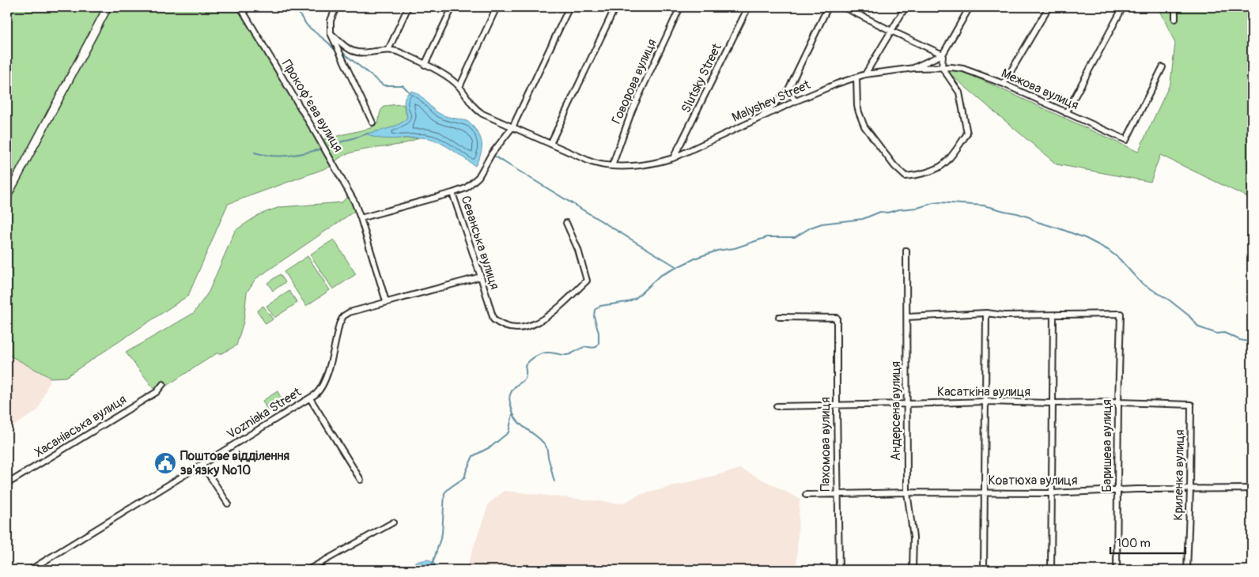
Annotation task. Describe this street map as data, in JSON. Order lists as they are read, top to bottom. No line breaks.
{"streets":{"street":["Slutsky Street","Говорова вулиця","Межова вулиця","Malyshev Street","Прокоф’єва вулиця","Севанська вулиця","Касаткіна вулиця","Андерсена вулиця","Vozniaka Street","Хасанівська вулиця","Пахомова вулиця","Баришева вулиця","Криленка вулиця","Ковтюха вулиця"]},"crossings":[["Slutsky Street","Malyshev Street"],["Говорова вулиця","Malyshev Street"],["Межова вулиця","Malyshev Street"],["Malyshev Street","Севанська вулиця"],["Прокоф’єва вулиця","Vozniaka Street"],["Севанська вулиця","Vozniaka Street"],["Касаткіна вулиця","Андерсена вулиця"],["Касаткіна вулиця","Пахомова вулиця"],["Касаткіна вулиця","Баришева вулиця"],["Касаткіна вулиця","Криленка вулиця"],["Андерсена вулиця","Ковтюха вулиця"],["Пахомова вулиця","Ковтюха вулиця"],["Баришева вулиця","Ковтюха вулиця"],["Криленка вулиця","Ковтюха вулиця"]],"places":{"public building":["Поштове відділення зв'язку №10"]},"scale_bar":"100 m"}
